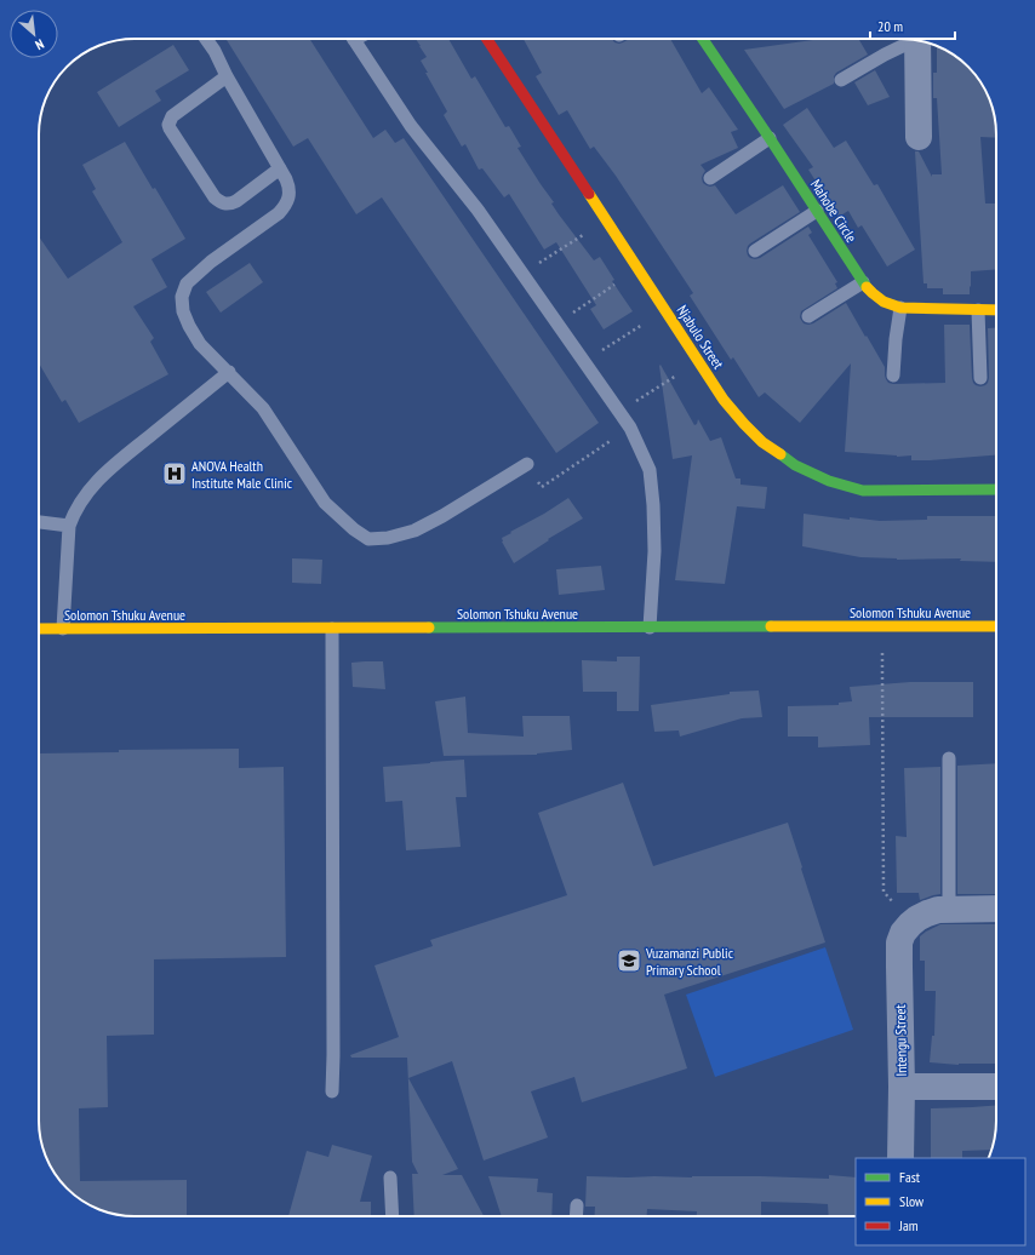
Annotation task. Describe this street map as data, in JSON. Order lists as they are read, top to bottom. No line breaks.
{"streets":{"street":["Mahobe Circle","Njabulo Street","Solomon Tshuku Avenue","Intengu Street"]},"places":{"hospital":["ANOVA Health Institute Male Clinic"],"school or university":["Vuzamanzi Public Primary School"]},"legend":["Fast","Slow","Jam"],"scale_bar":"20 m","north":"bottom right"}
